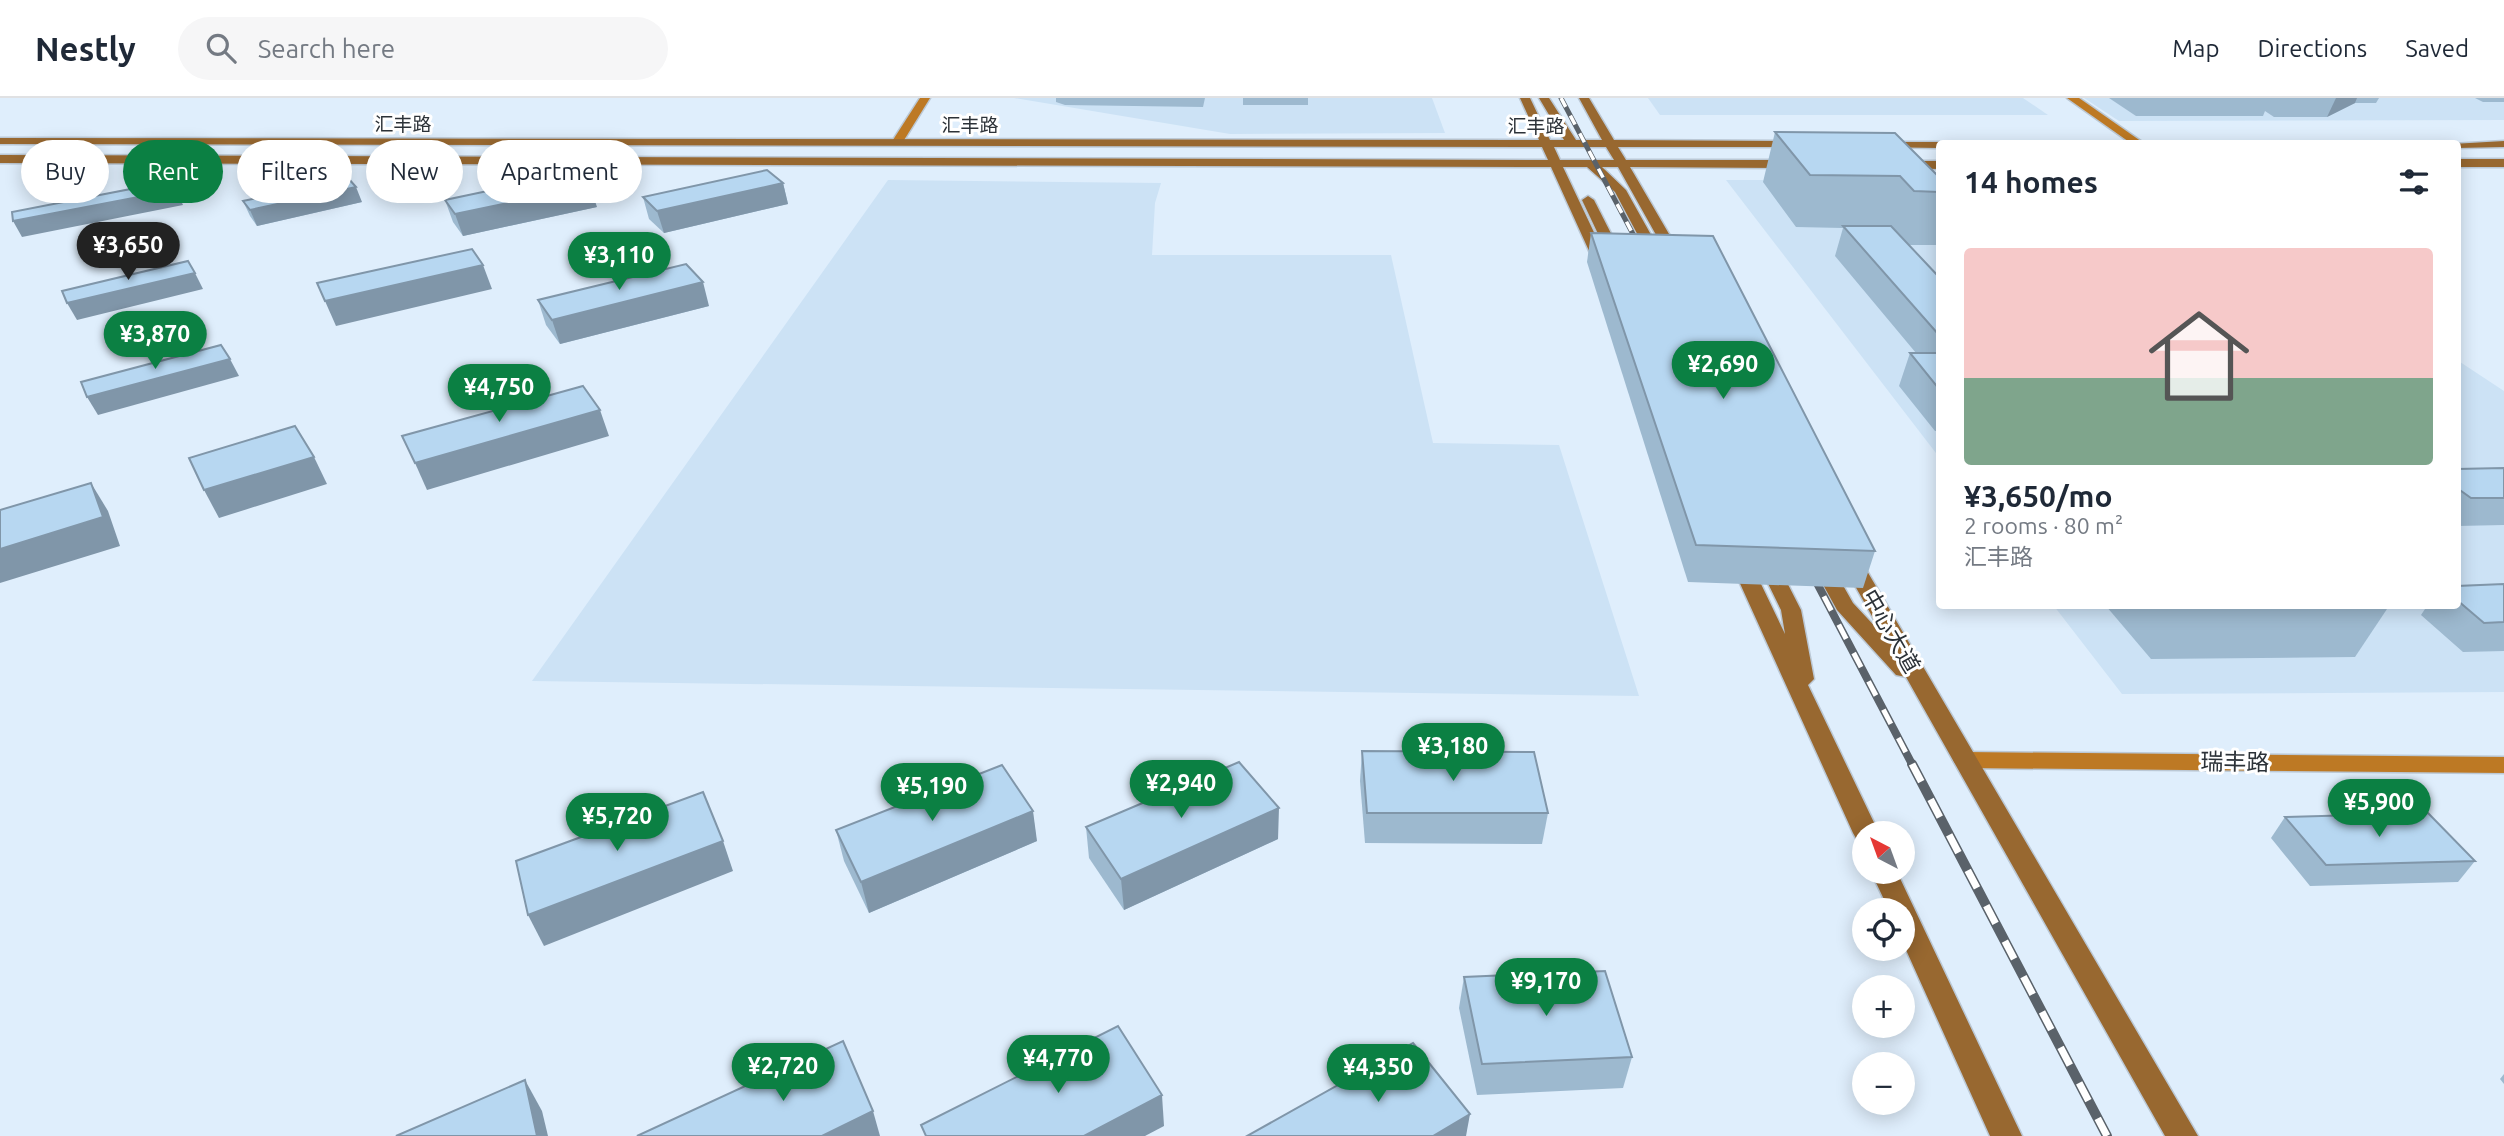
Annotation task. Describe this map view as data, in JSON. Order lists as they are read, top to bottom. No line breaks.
{"streets":{"main road":["汇丰路","中心大道"],"street":["瑞丰路"]},"crossings":[["中心大道","瑞丰路"]],"north":"top left","page":{"header":"Nestly","search":"Search here","nav":["Map","Directions","Saved"],"chip":["Buy","Rent","Filters","New","Apartment"],"heading":"14 homes","price":["¥3,650","¥3,110","¥3,870","¥2,690","¥4,750","¥3,180","¥2,940","¥5,190","¥5,900","¥5,720","¥9,170","¥4,770","¥2,720","¥4,350"],"list":[{"name":"¥3,650/mo","note":"2 rooms · 80 m² · 汇丰路"}],"map_buttons":["+","−"]}}
